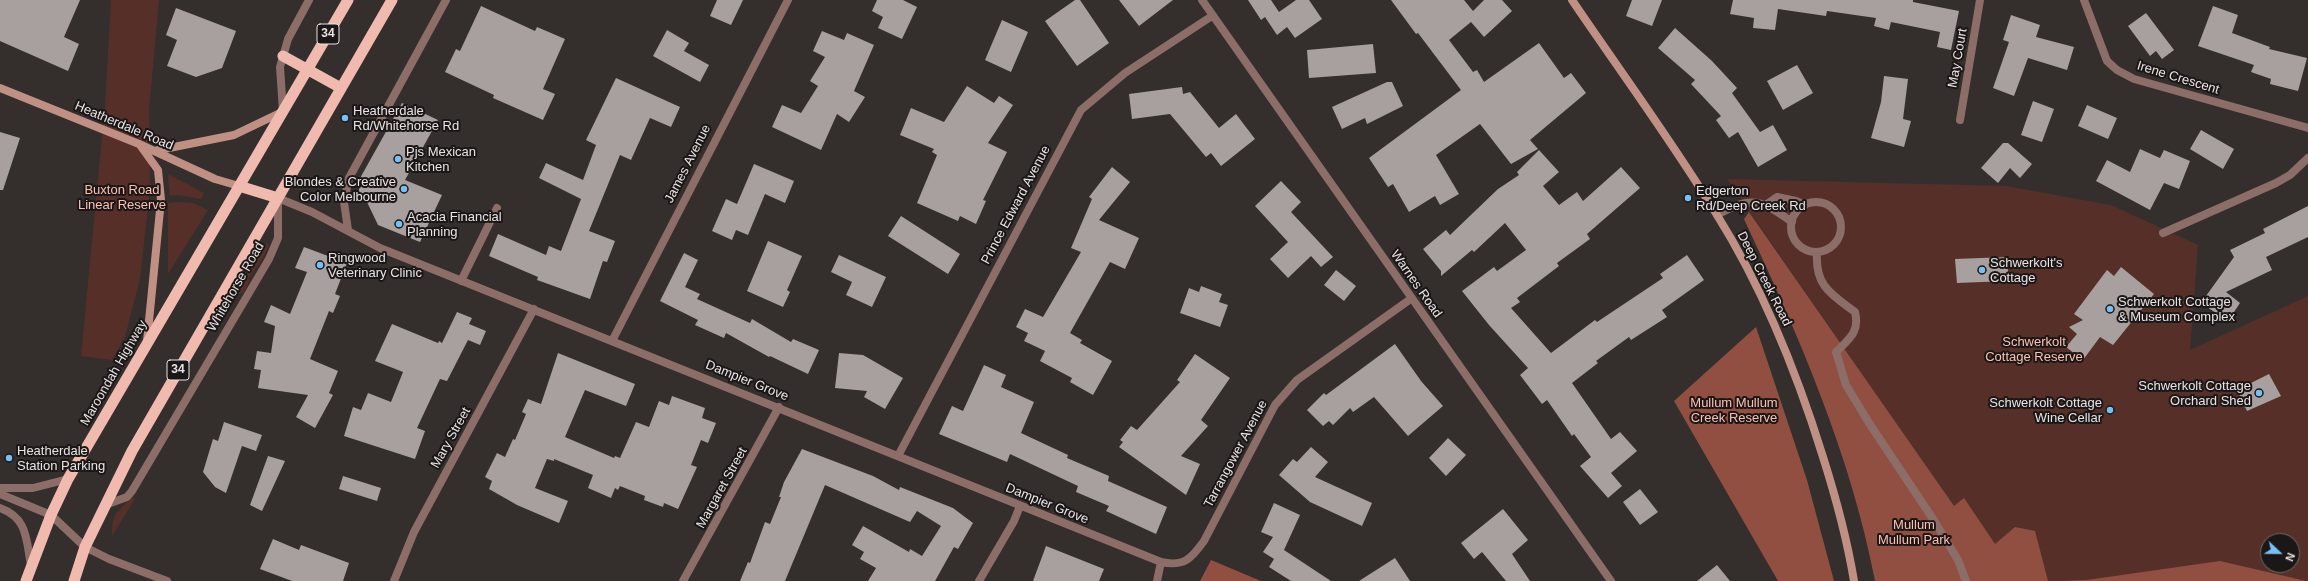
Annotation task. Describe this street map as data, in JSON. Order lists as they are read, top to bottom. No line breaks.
{"streets":{"highway":["34","Whitehorse Road","Maroondah Highway"],"main road":["Heatherdale Road","Deep Creek Road"],"street":["May Court","Irene Crescent","James Avenue","Prince Edward Avenue","Warnes Road","Dampier Grove","Mary Street","Tarrangower Avenue","Margaret Street"]},"crossings":[["34","Heatherdale Road"],["34","Whitehorse Road"],["34","Maroondah Highway"],["34","Dampier Grove"],["Heatherdale Road","Maroondah Highway"],["James Avenue","Dampier Grove"],["Prince Edward Avenue","Warnes Road"],["Prince Edward Avenue","Dampier Grove"],["Warnes Road","Tarrangower Avenue"],["Whitehorse Road","Dampier Grove"],["Dampier Grove","Mary Street"],["Dampier Grove","Tarrangower Avenue"],["Dampier Grove","Margaret Street"]],"parks":["Buxton Road Linear Reserve","Schwerkolt Cottage Reserve","Mullum Mullum Creek Reserve","Mullum Mullum Park"],"places":["Heatherdale Rd/Whitehorse Rd","Pjs Mexican Kitchen","Blondes & Creative Color Melbourne","Edgerton Rd/Deep Creek Rd","Acacia Financial Planning","Ringwood Veterinary Clinic","Schwerkolt's Cottage","Schwerkolt Cottage & Museum Complex","Schwerkolt Cottage Orchard Shed","Schwerkolt Cottage Wine Cellar","Heatherdale Station Parking"],"north":"right"}
